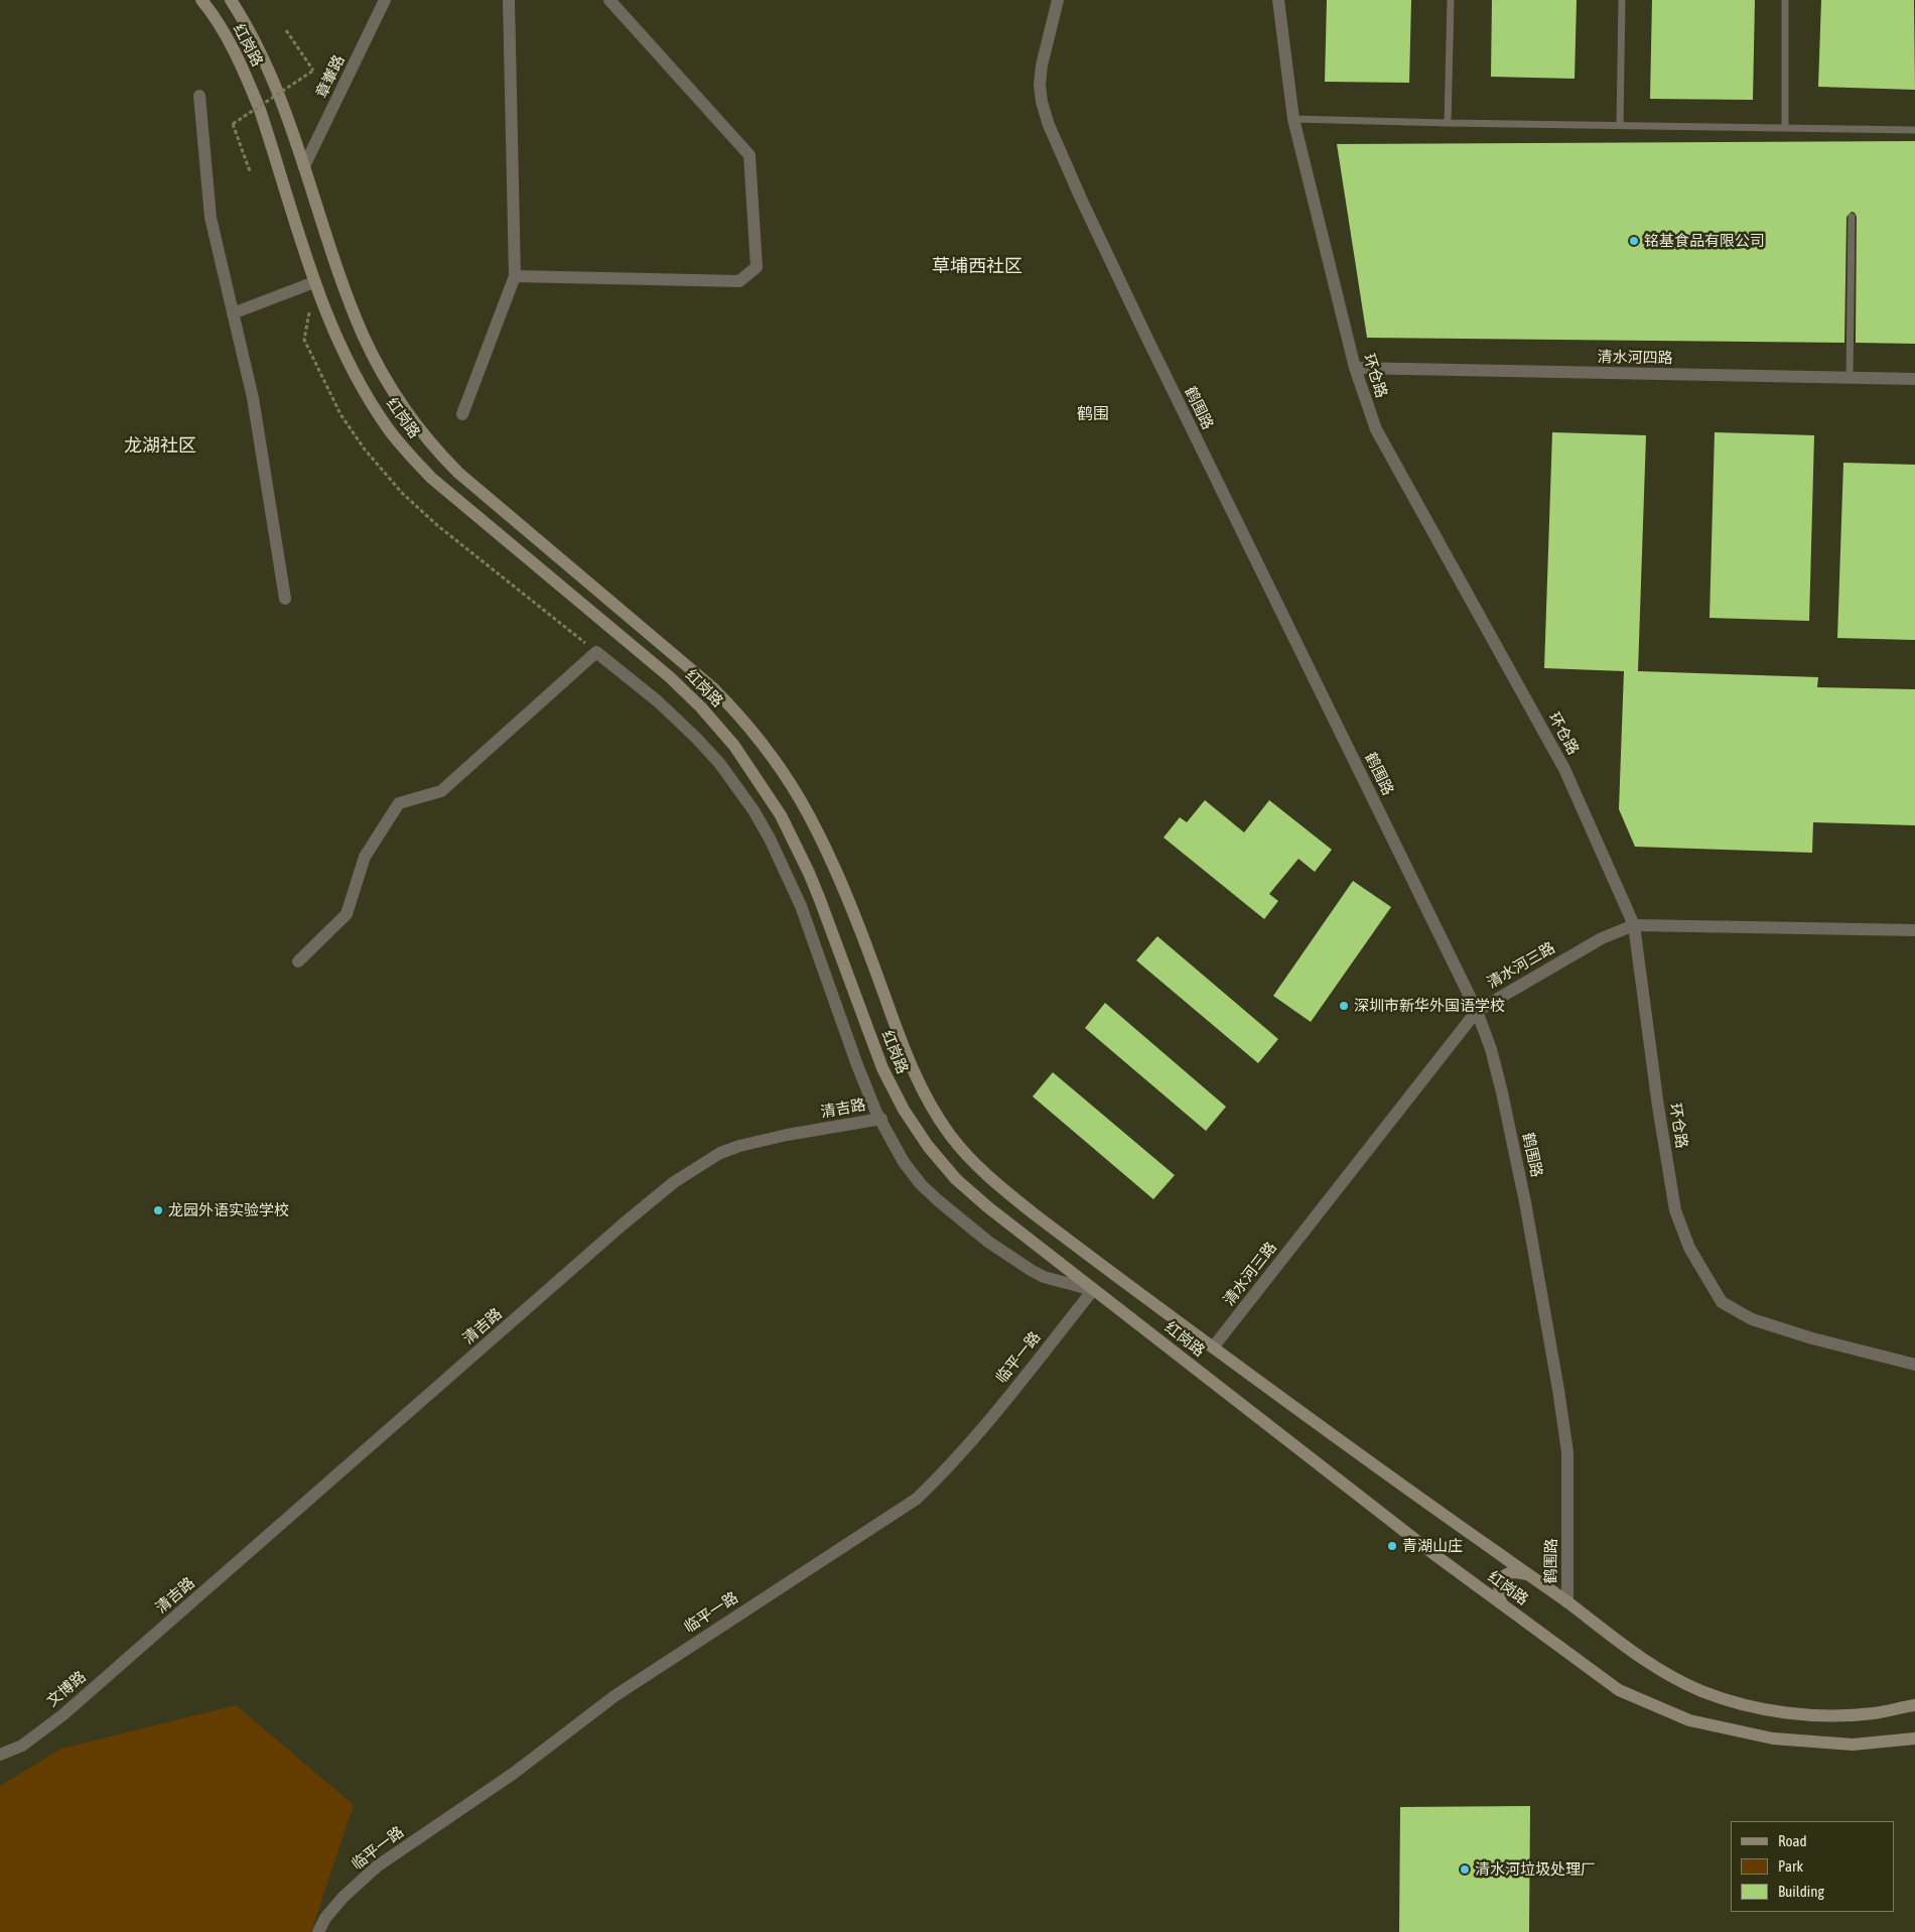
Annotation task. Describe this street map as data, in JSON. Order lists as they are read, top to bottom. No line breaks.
{"streets":{"main road":["红岗路"],"street":["章輋路","清水河四路","环仓路","鹤围路","清水河三路","清吉路","临平一路","文博路"]},"crossings":[["红岗路","章輋路"],["红岗路","鹤围路"],["红岗路","清水河三路"],["红岗路","临平一路"],["清水河四路","环仓路"],["环仓路","清水河三路"],["鹤围路","清水河三路"],["清吉路","文博路"]],"districts":["草埔西社区","鹤围","龙湖社区"],"places":["铭基食品有限公司","深圳市新华外国语学校","龙园外语实验学校","青湖山庄","清水河垃圾处理厂"],"legend":["Road","Park","Building"]}
